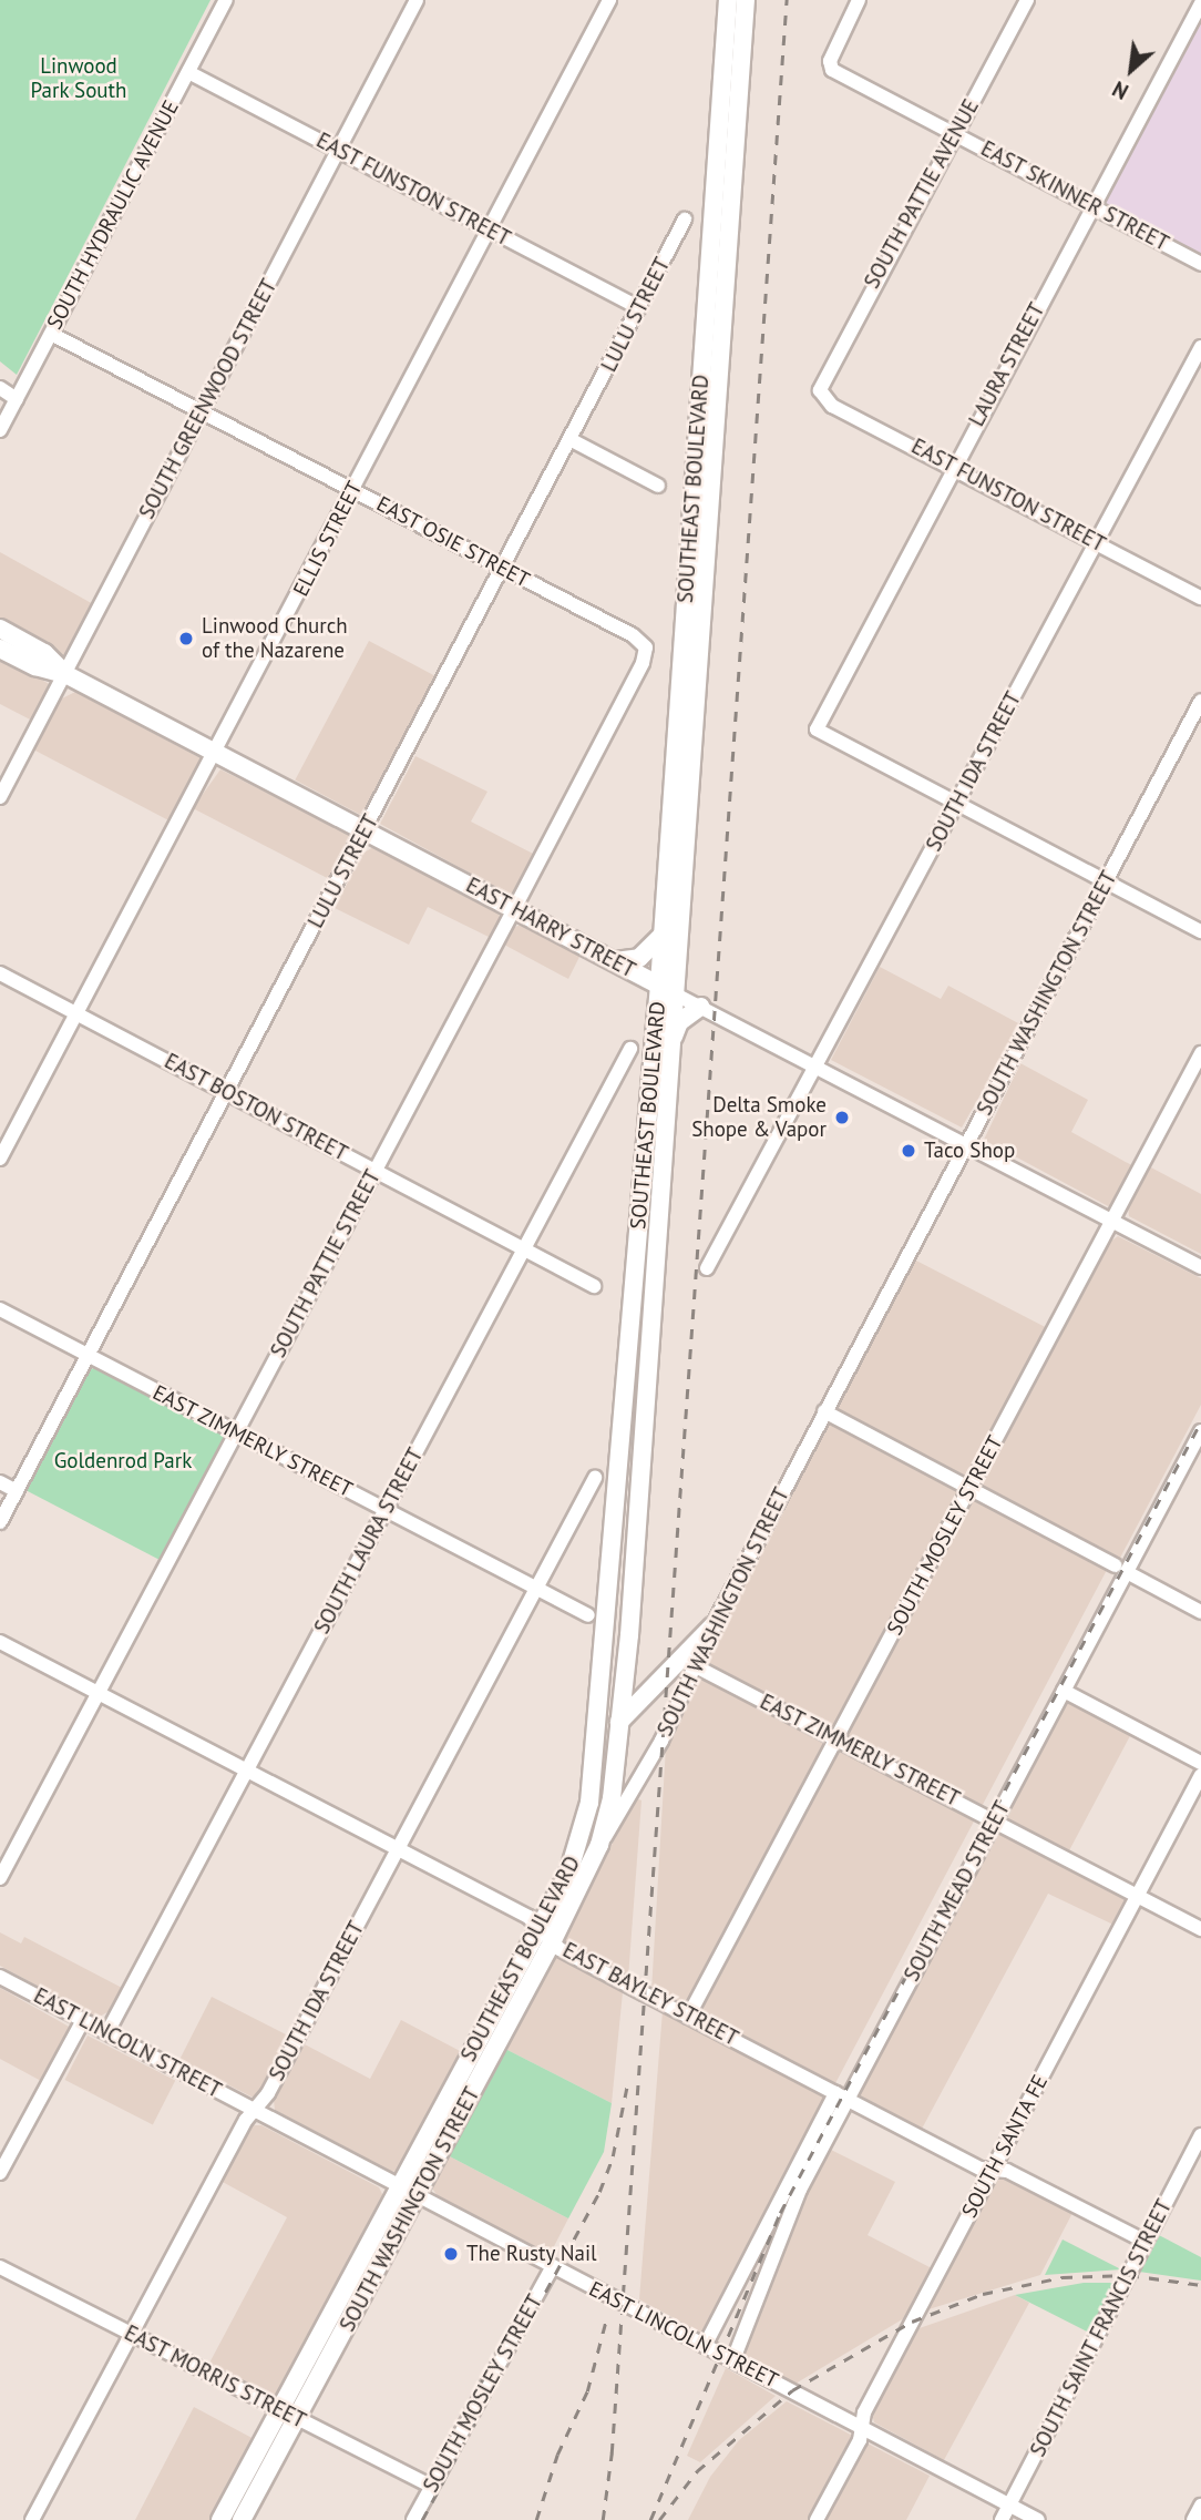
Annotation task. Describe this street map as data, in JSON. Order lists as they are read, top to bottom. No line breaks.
{"streets":{"main road":["SOUTHEAST BOULEVARD","EAST HARRY STREET","SOUTH WASHINGTON STREET"],"street":["EAST FUNSTON STREET","SOUTH PATTIE AVENUE","EAST SKINNER STREET","SOUTH HYDRAULIC AVENUE","LULU STREET","LAURA STREET","SOUTH GREENWOOD STREET","ELLIS STREET","EAST OSIE STREET","SOUTH IDA STREET","EAST BOSTON STREET","SOUTH PATTIE STREET","EAST ZIMMERLY STREET","SOUTH MOSLEY STREET","SOUTH LAURA STREET","SOUTH MEAD STREET","EAST BAYLEY STREET","EAST LINCOLN STREET","SOUTH SANTA FE","SOUTH SAINT FRANCIS STREET","EAST MORRIS STREET"]},"crossings":[["EAST FUNSTON STREET","SOUTH PATTIE AVENUE"],["EAST FUNSTON STREET","SOUTH HYDRAULIC AVENUE"],["EAST FUNSTON STREET","LULU STREET"],["EAST FUNSTON STREET","LAURA STREET"],["EAST FUNSTON STREET","SOUTH GREENWOOD STREET"],["EAST FUNSTON STREET","ELLIS STREET"],["EAST FUNSTON STREET","SOUTH IDA STREET"],["SOUTH PATTIE AVENUE","EAST SKINNER STREET"],["EAST SKINNER STREET","LAURA STREET"],["SOUTH HYDRAULIC AVENUE","EAST OSIE STREET"],["LULU STREET","EAST OSIE STREET"],["LULU STREET","EAST HARRY STREET"],["LULU STREET","EAST BOSTON STREET"],["LULU STREET","EAST ZIMMERLY STREET"],["LAURA STREET","SOUTH IDA STREET"],["SOUTH GREENWOOD STREET","EAST OSIE STREET"],["SOUTH GREENWOOD STREET","EAST HARRY STREET"],["SOUTHEAST BOULEVARD","EAST HARRY STREET"],["SOUTHEAST BOULEVARD","SOUTH WASHINGTON STREET"],["SOUTHEAST BOULEVARD","EAST BAYLEY STREET"],["SOUTHEAST BOULEVARD","EAST LINCOLN STREET"],["ELLIS STREET","EAST OSIE STREET"],["ELLIS STREET","EAST HARRY STREET"],["ELLIS STREET","EAST BOSTON STREET"],["EAST OSIE STREET","SOUTH PATTIE STREET"],["SOUTH IDA STREET","EAST HARRY STREET"],["SOUTH IDA STREET","EAST ZIMMERLY STREET"],["SOUTH IDA STREET","EAST BAYLEY STREET"],["SOUTH IDA STREET","EAST LINCOLN STREET"],["SOUTH IDA STREET","EAST MORRIS STREET"],["EAST HARRY STREET","SOUTH WASHINGTON STREET"],["EAST HARRY STREET","SOUTH PATTIE STREET"],["EAST HARRY STREET","SOUTH MOSLEY STREET"],["SOUTH WASHINGTON STREET","EAST ZIMMERLY STREET"],["SOUTH WASHINGTON STREET","EAST BAYLEY STREET"],["SOUTH WASHINGTON STREET","EAST LINCOLN STREET"],["SOUTH WASHINGTON STREET","EAST MORRIS STREET"],["EAST BOSTON STREET","SOUTH PATTIE STREET"],["EAST BOSTON STREET","SOUTH LAURA STREET"],["SOUTH PATTIE STREET","EAST ZIMMERLY STREET"],["SOUTH PATTIE STREET","EAST BAYLEY STREET"],["EAST ZIMMERLY STREET","SOUTH MOSLEY STREET"],["EAST ZIMMERLY STREET","SOUTH LAURA STREET"],["EAST ZIMMERLY STREET","SOUTH MEAD STREET"],["EAST ZIMMERLY STREET","SOUTH SANTA FE"],["SOUTH MOSLEY STREET","EAST BAYLEY STREET"],["SOUTH MOSLEY STREET","EAST LINCOLN STREET"],["SOUTH MOSLEY STREET","EAST MORRIS STREET"],["SOUTH LAURA STREET","EAST BAYLEY STREET"],["SOUTH LAURA STREET","EAST LINCOLN STREET"],["SOUTH MEAD STREET","EAST BAYLEY STREET"],["SOUTH MEAD STREET","EAST LINCOLN STREET"],["EAST BAYLEY STREET","SOUTH SANTA FE"],["EAST BAYLEY STREET","SOUTH SAINT FRANCIS STREET"],["EAST LINCOLN STREET","SOUTH SANTA FE"],["EAST LINCOLN STREET","SOUTH SAINT FRANCIS STREET"]],"parks":["Linwood Park South","Goldenrod Park"],"places":["Linwood Church of the Nazarene","Delta Smoke Shope & Vapor","Taco Shop","The Rusty Nail"],"north":"bottom left"}
